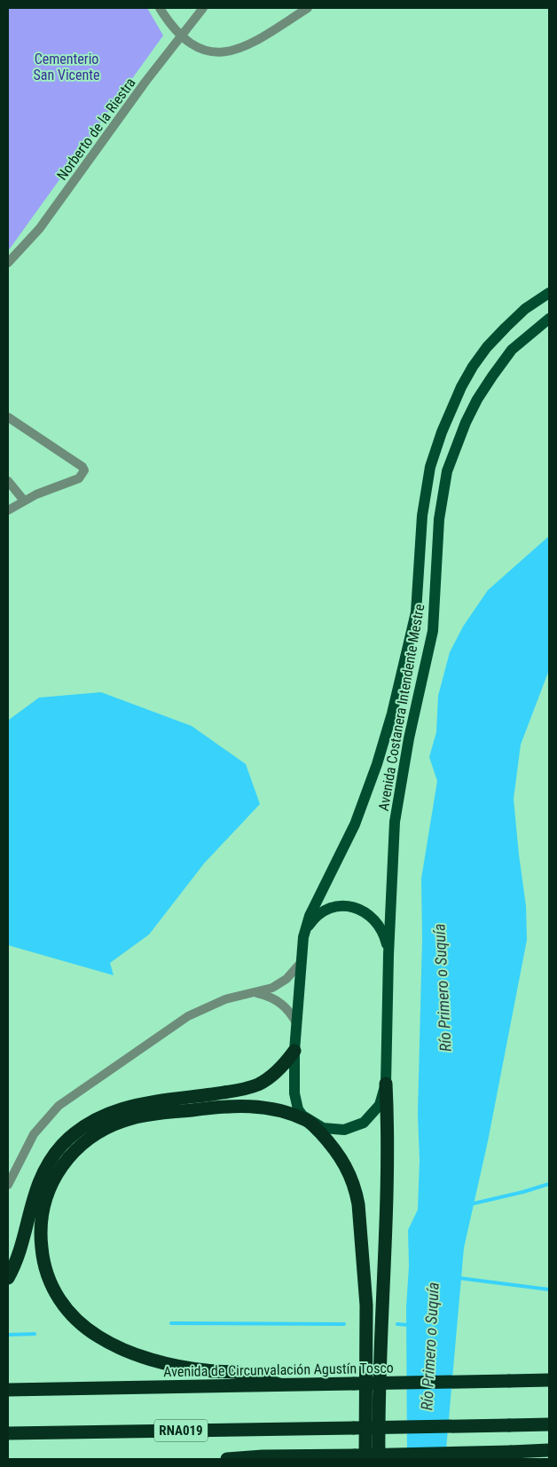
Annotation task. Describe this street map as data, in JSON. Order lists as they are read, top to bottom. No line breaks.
{"streets":{"highway":["Avenida de Circunvalación Agustín Tosco","RNA019"],"main road":["Avenida Costanera Intendente Mestre"],"street":["Norberto de la Riestra"]},"water":["Río Primero o Suquía"],"parks":["Cementerio San Vicente"]}
